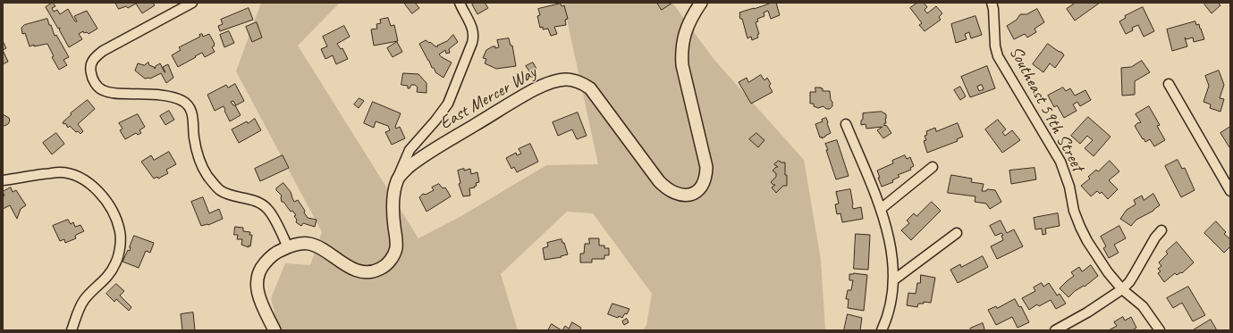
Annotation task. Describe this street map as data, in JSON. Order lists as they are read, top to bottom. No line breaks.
{"streets":{"street":["East Mercer Way","Southeast 59th Street"]}}
